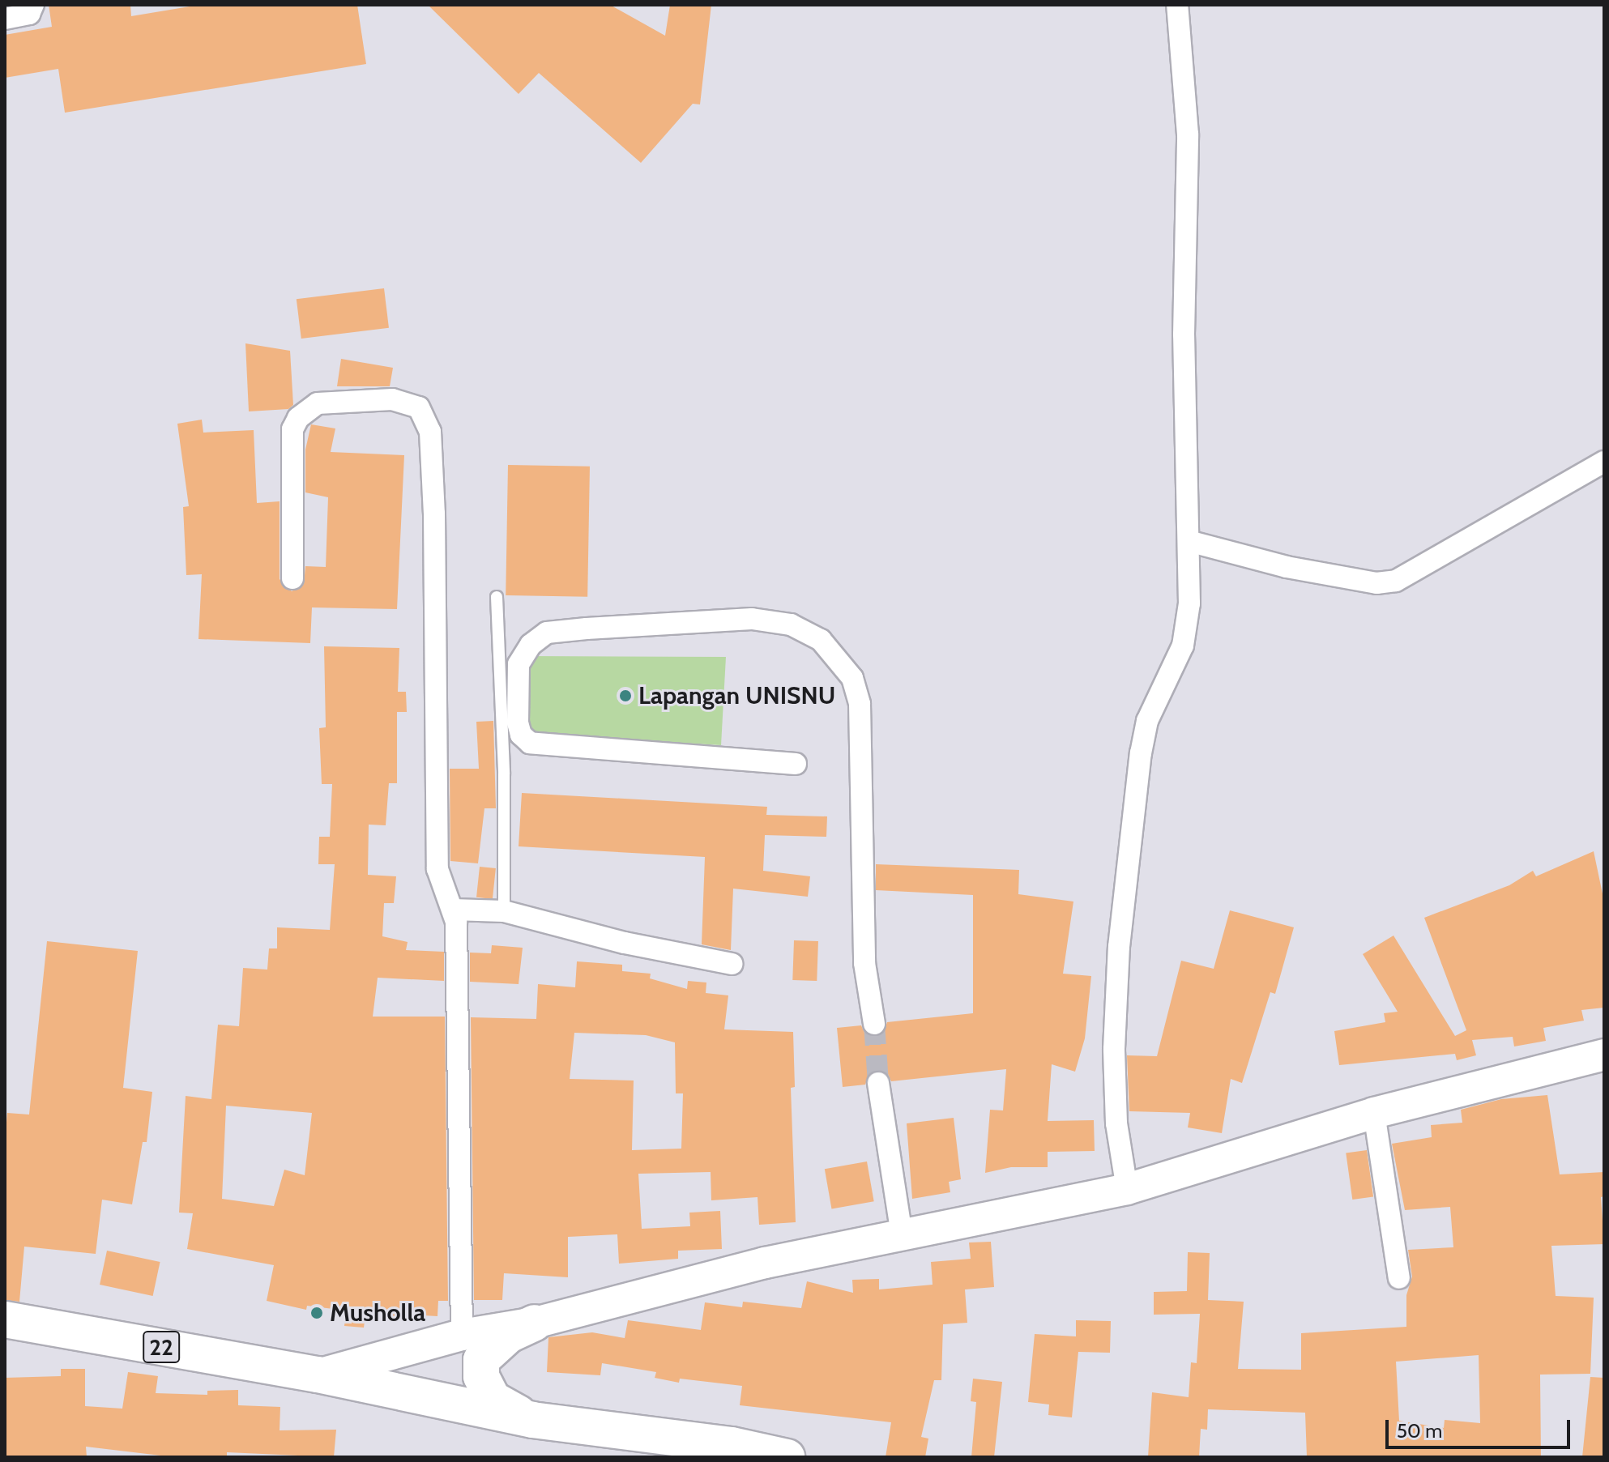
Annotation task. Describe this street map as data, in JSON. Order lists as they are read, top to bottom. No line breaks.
{"streets":{"highway":["22"]},"places":["Lapangan UNISNU","Musholla"],"scale_bar":"50 m"}
